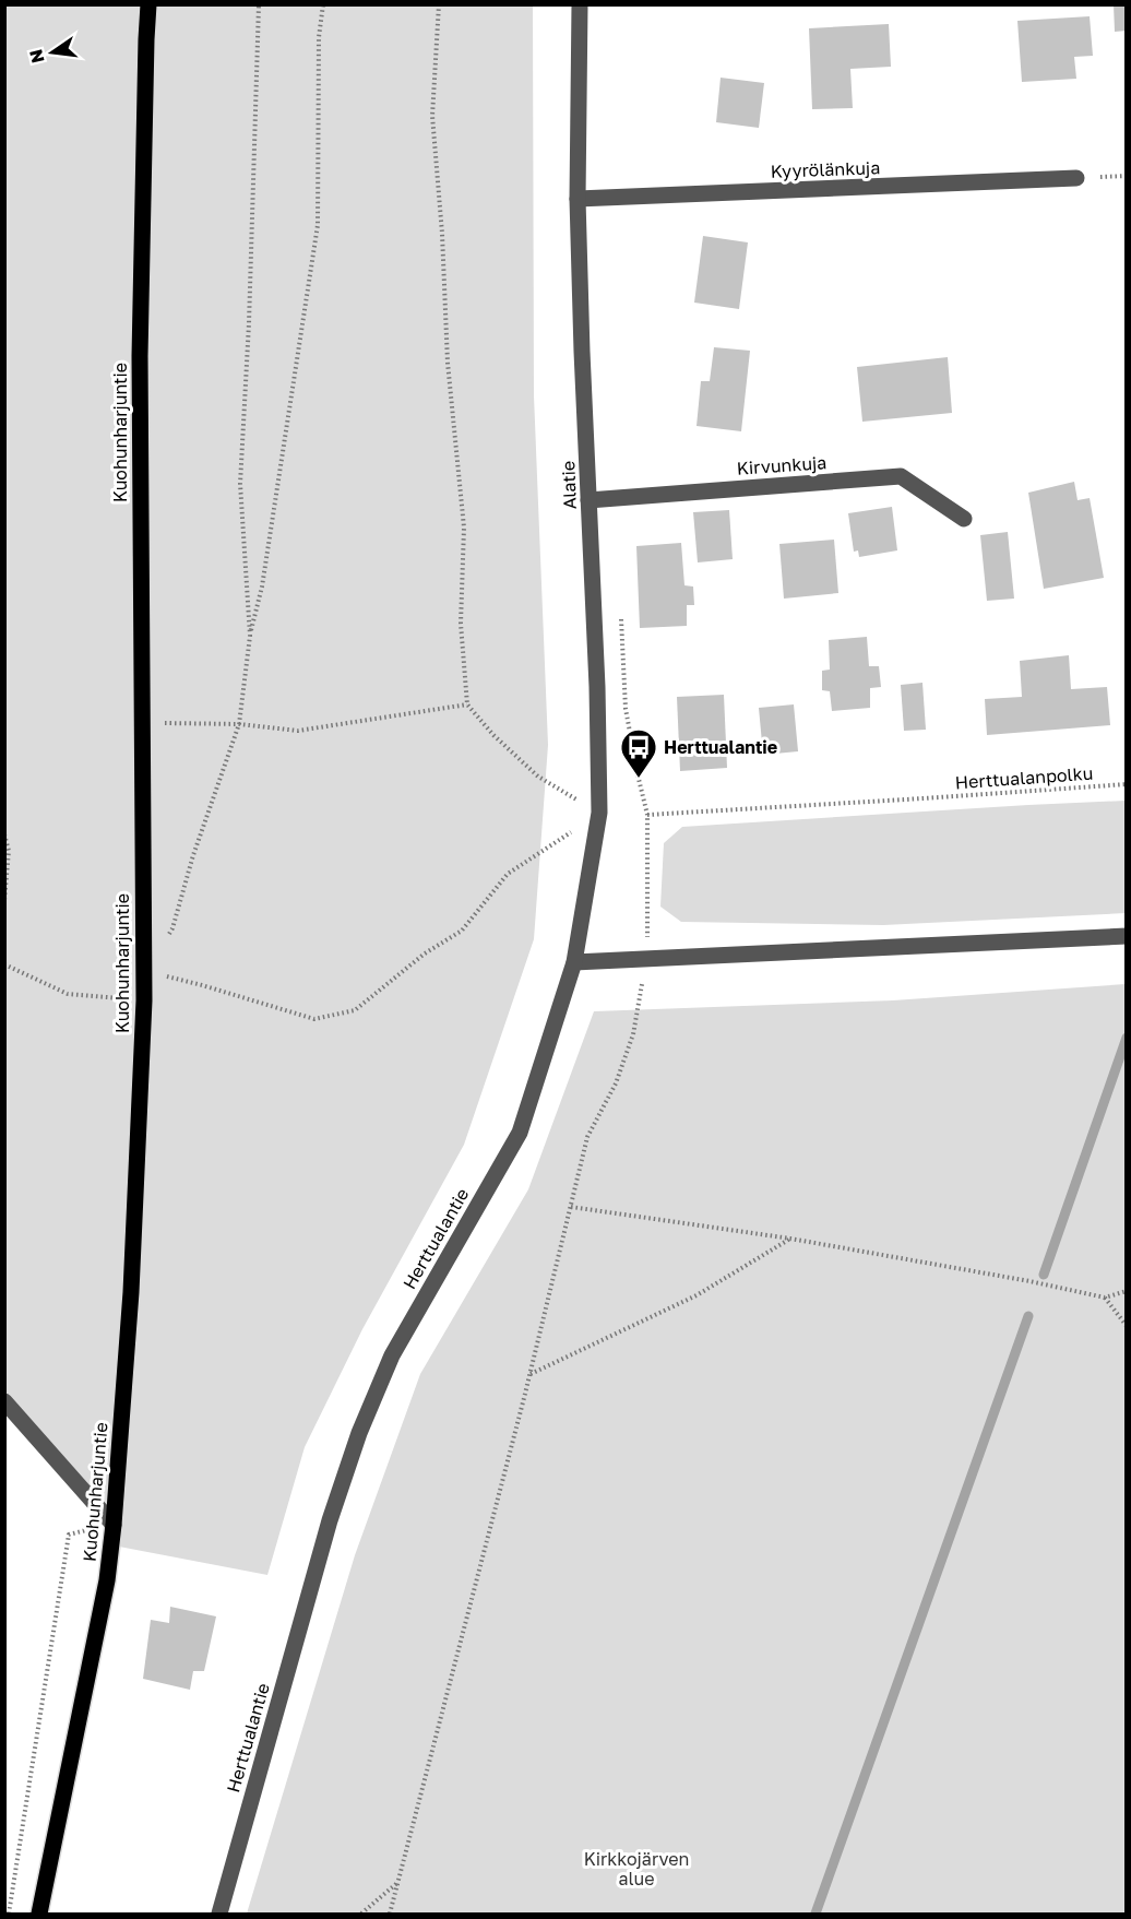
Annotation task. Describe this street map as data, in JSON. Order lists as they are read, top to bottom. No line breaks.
{"streets":{"main road":["Kuohunharjuntie"],"street":["Kyyrölänkuja","Kirvunkuja","Alatie","Herttualantie"],"path":["Herttualanpolku"]},"crossings":[["Kyyrölänkuja","Alatie"],["Kirvunkuja","Alatie"],["Alatie","Herttualantie"]],"parks":["Kirkkojärven alue"],"places":{"bus stop":["Herttualantie"]},"north":"left"}
